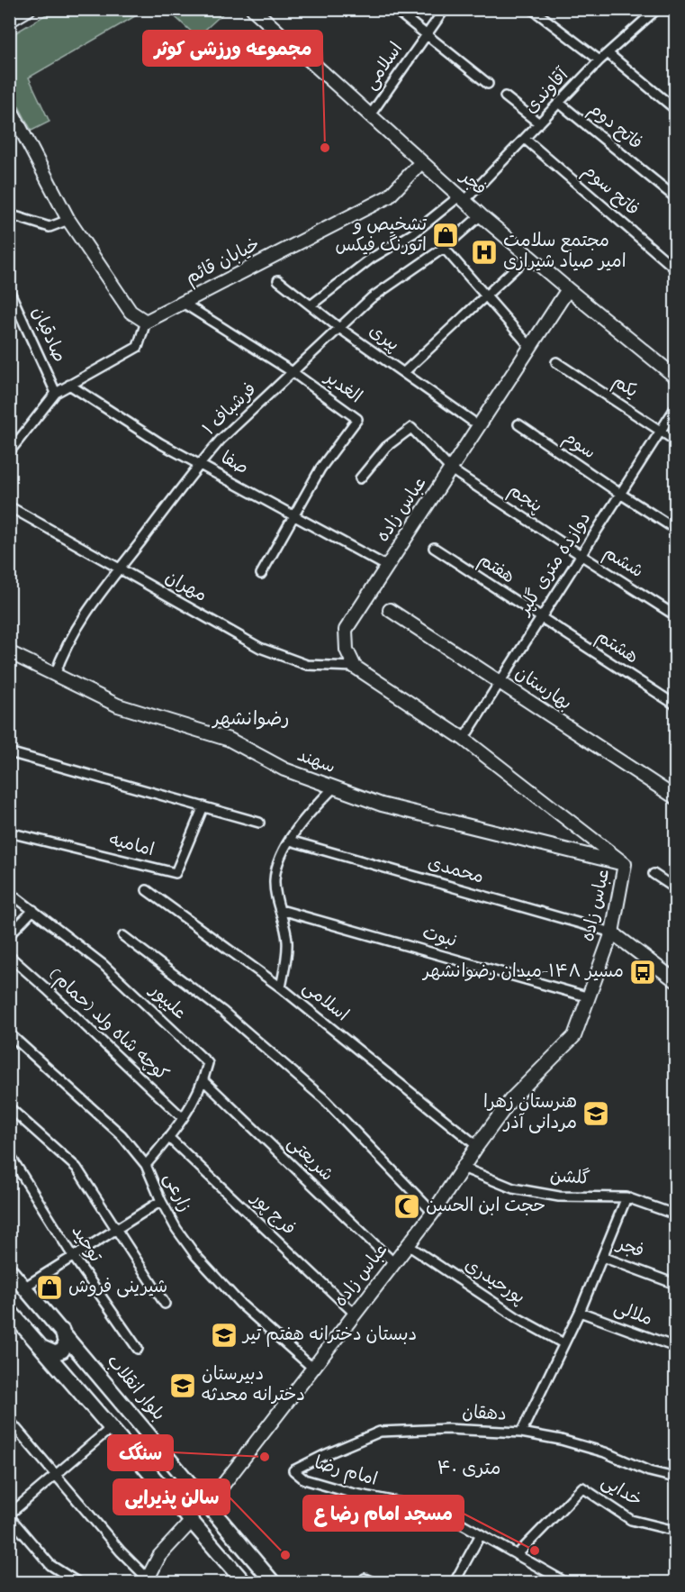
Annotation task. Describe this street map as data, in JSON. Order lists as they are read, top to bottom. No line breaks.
{"streets":{"main road":["فجر","خیابان قائم","عباس زاده","بهارستان","سهند","بلوار انقلاب"],"street":["اسلامی","آقاوندی","فاتح دوم","فاتح سوم","صادقیان","پیری","یکم","الغدیر","فرشباف ۱","سوم","صفا","پنجم","ششم","دوازده متری گلپر","هفتم","مهران","هشتم","امامیه","محمدی","نبوت","علیپور","کوچه شاه ولد (حمام)","شریعتی","گلشن","زارعی","فرج پور","توحید","پورحیدری","ملالی","دهقان","امام رضا","خدایی"]},"crossings":[["اسلامی","فجر"],["اسلامی","عباس زاده"],["آقاوندی","فاتح دوم"],["آقاوندی","فجر"],["آقاوندی","فاتح سوم"],["آقاوندی","پیری"],["فجر","خیابان قائم"],["فجر","فرشباف ۱"],["فجر","عباس زاده"],["خیابان قائم","الغدیر"],["پیری","فرشباف ۱"],["یکم","دوازده متری گلپر"],["الغدیر","فرشباف ۱"],["الغدیر","صفا"],["فرشباف ۱","صفا"],["فرشباف ۱","مهران"],["فرشباف ۱","سهند"],["سوم","دوازده متری گلپر"],["صفا","عباس زاده"],["پنجم","عباس زاده"],["پنجم","ششم"],["پنجم","دوازده متری گلپر"],["عباس زاده","دوازده متری گلپر"],["عباس زاده","مهران"],["عباس زاده","سهند"],["عباس زاده","محمدی"],["عباس زاده","نبوت"],["عباس زاده","شریعتی"],["عباس زاده","گلشن"],["عباس زاده","زارعی"],["عباس زاده","فرج پور"],["عباس زاده","پورحیدری"],["عباس زاده","بلوار انقلاب"],["ششم","دوازده متری گلپر"],["دوازده متری گلپر","هفتم"],["دوازده متری گلپر","هشتم"],["دوازده متری گلپر","بهارستان"],["هفتم","هشتم"],["علیپور","کوچه شاه ولد (حمام)"],["علیپور","شریعتی"],["علیپور","زارعی"],["علیپور","فرج پور"],["دهقان","امام رضا"],["امام رضا","خدایی"]],"districts":["رضوانشهر","۴۰ متری"],"places":{"other":["مجموعه ورزشی کوثر","سنگک","مسجد امام رضا ع","سالن پذیرایی"],"shop":["تشخیص و اتورنگ فیکس","شیرینی فروش"],"hospital":["مجتمع سلامت امیر صیاد شیرازی"],"bus stop":["مسیر ۱۴۸-میدان رضوانشهر"],"school or university":["هنرستان زهرا مردانی آذر","دبستان دخترانه هفتم تیر","دبیرستان دخترانه محدثه"],"mosque":["حجت ابن الحسن"]}}
